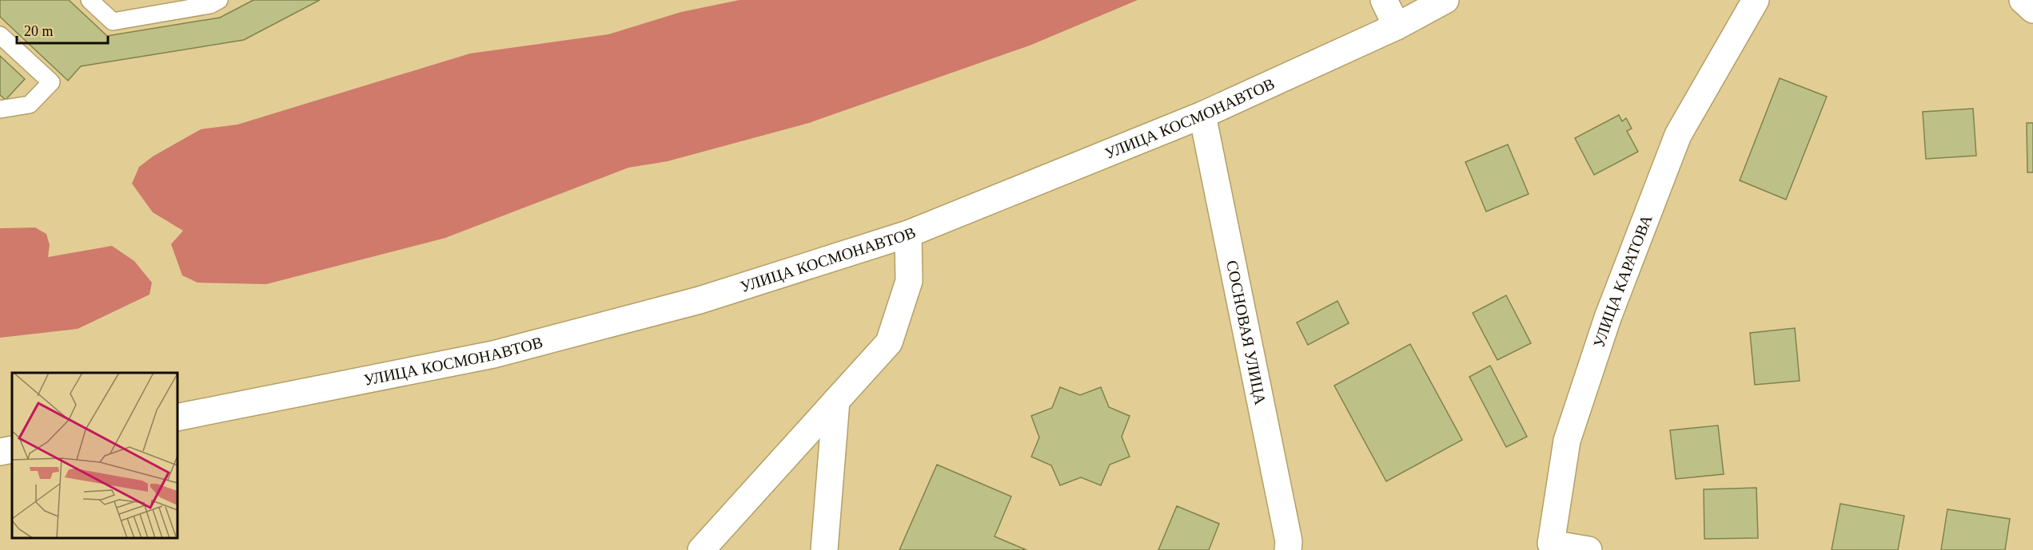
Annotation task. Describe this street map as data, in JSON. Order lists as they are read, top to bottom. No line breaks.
{"streets":{"street":["УЛИЦА КОСМОНАВТОВ","УЛИЦА КАРАТОВА","СОСНОВАЯ УЛИЦА"]},"crossings":[["УЛИЦА КОСМОНАВТОВ","СОСНОВАЯ УЛИЦА"]],"scale_bar":"20 m"}
